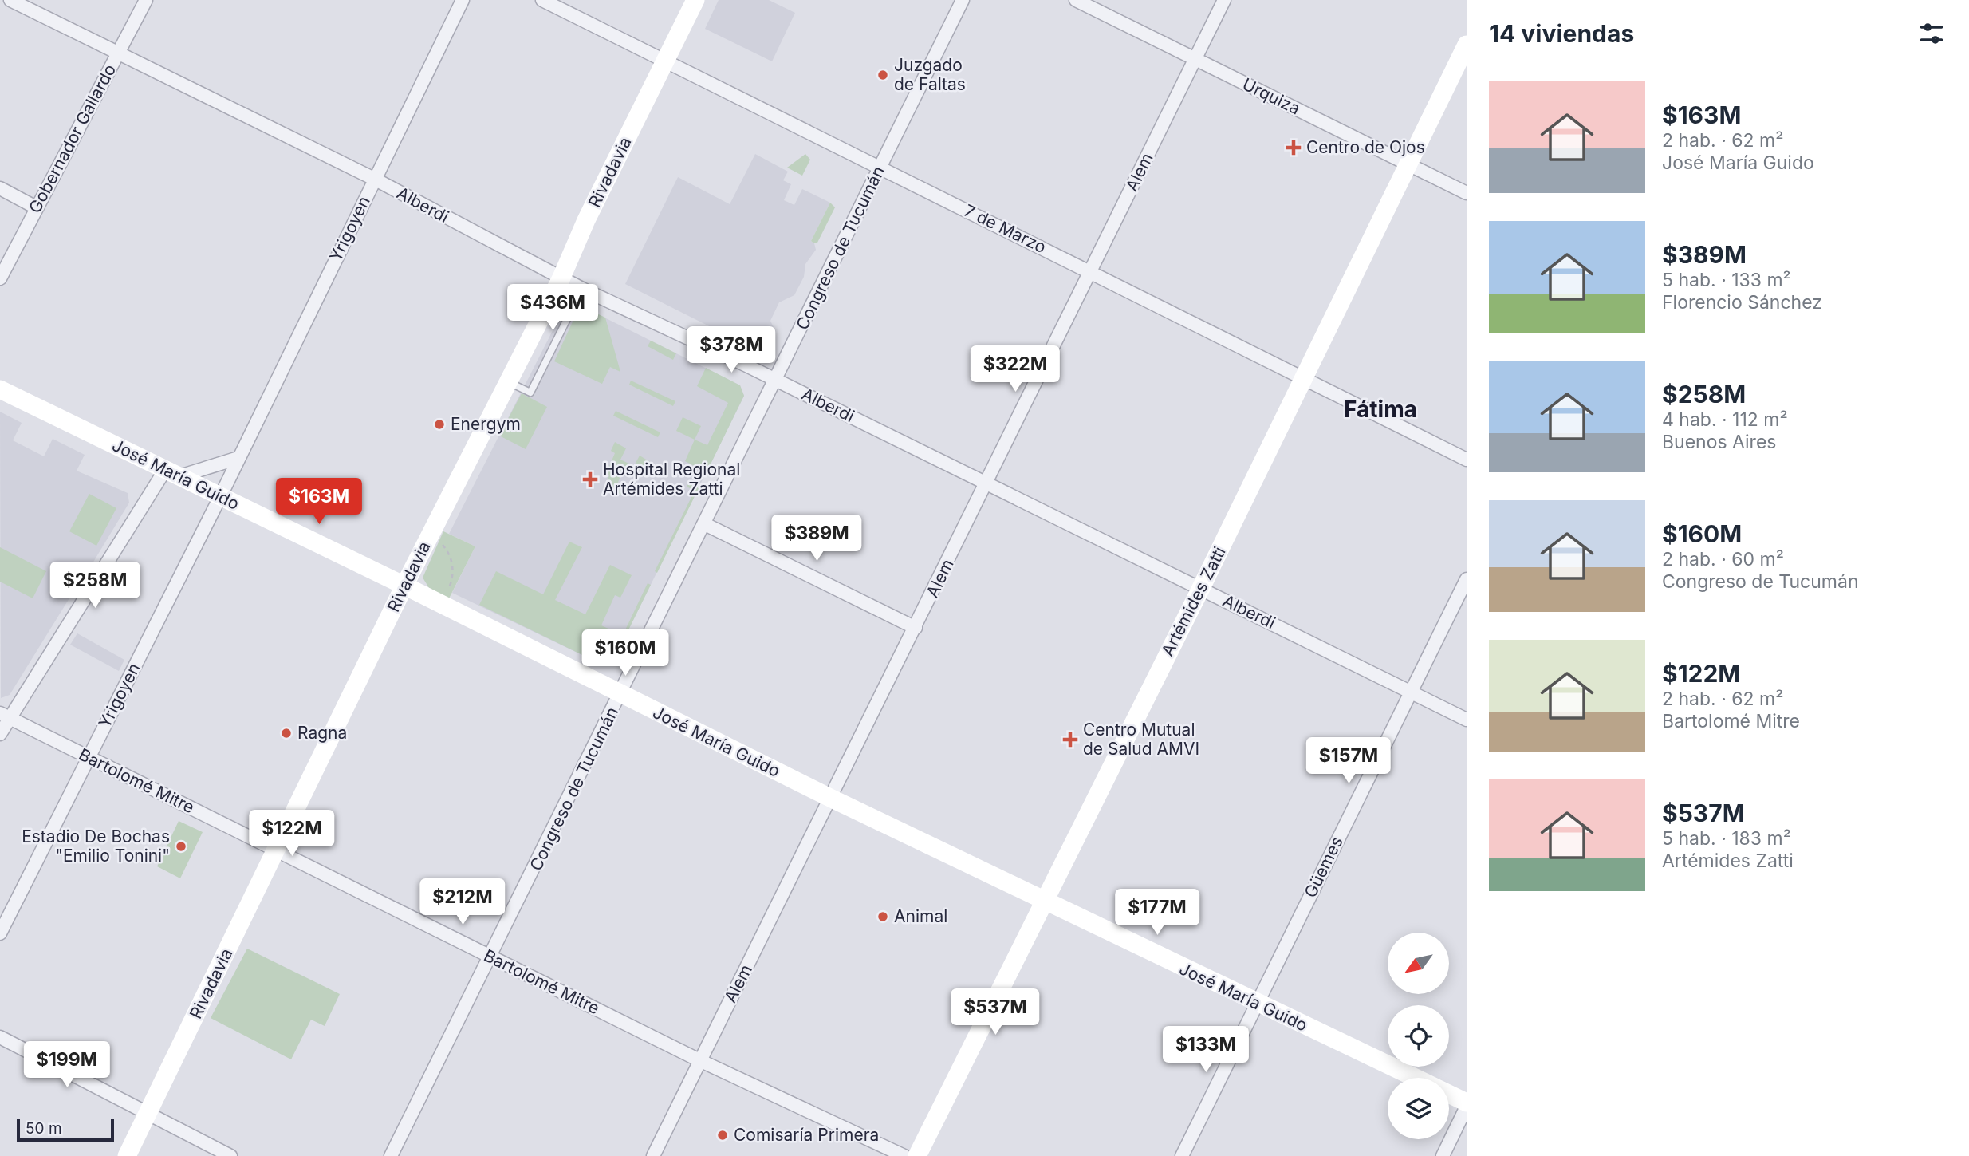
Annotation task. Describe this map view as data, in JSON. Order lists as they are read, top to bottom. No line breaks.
{"streets":{"main road":["Rivadavia","José María Guido","Artémides Zatti"],"street":["Urquiza","Gobernador Gallardo","Alem","Alberdi","Yrigoyen","7 de Marzo","Congreso de Tucumán","Bartolomé Mitre","Güemes"]},"crossings":[["Urquiza","Alem"],["Urquiza","Artémides Zatti"],["Gobernador Gallardo","Alberdi"],["Rivadavia","Alberdi"],["Rivadavia","7 de Marzo"],["Rivadavia","José María Guido"],["Rivadavia","Bartolomé Mitre"],["Alem","Alberdi"],["Alem","7 de Marzo"],["Alem","José María Guido"],["Alem","Bartolomé Mitre"],["Alberdi","Yrigoyen"],["Alberdi","Congreso de Tucumán"],["Alberdi","Artémides Zatti"],["Alberdi","Güemes"],["Yrigoyen","José María Guido"],["Yrigoyen","Bartolomé Mitre"],["7 de Marzo","Congreso de Tucumán"],["7 de Marzo","Artémides Zatti"],["Congreso de Tucumán","José María Guido"],["Congreso de Tucumán","Bartolomé Mitre"],["José María Guido","Artémides Zatti"],["José María Guido","Güemes"]],"districts":["Fátima"],"places":{"other":["Juzgado de Faltas","Energym","Ragna","Estadio De Bochas \"Emilio Tonini\"","Animal","Comisaría Primera"],"health":["Centro de Ojos","Hospital Regional Artémides Zatti","Centro Mutual de Salud AMVI"]},"scale_bar":"50 m","north":"bottom left","page":{"heading":"14 viviendas","list":[{"name":"$163M","note":"2 hab. · 62 m² · José María Guido"},{"name":"$389M","note":"5 hab. · 133 m² · Florencio Sánchez"},{"name":"$258M","note":"4 hab. · 112 m² · Buenos Aires"},{"name":"$160M","note":"2 hab. · 60 m² · Congreso de Tucumán"},{"name":"$122M","note":"2 hab. · 62 m² · Bartolomé Mitre"},{"name":"$537M","note":"5 hab. · 183 m² · Artémides Zatti"}],"price":["$436M","$378M","$322M","$163M","$389M","$258M","$160M","$157M","$122M","$212M","$177M","$537M","$133M","$199M"],"scale":"50 m"}}
